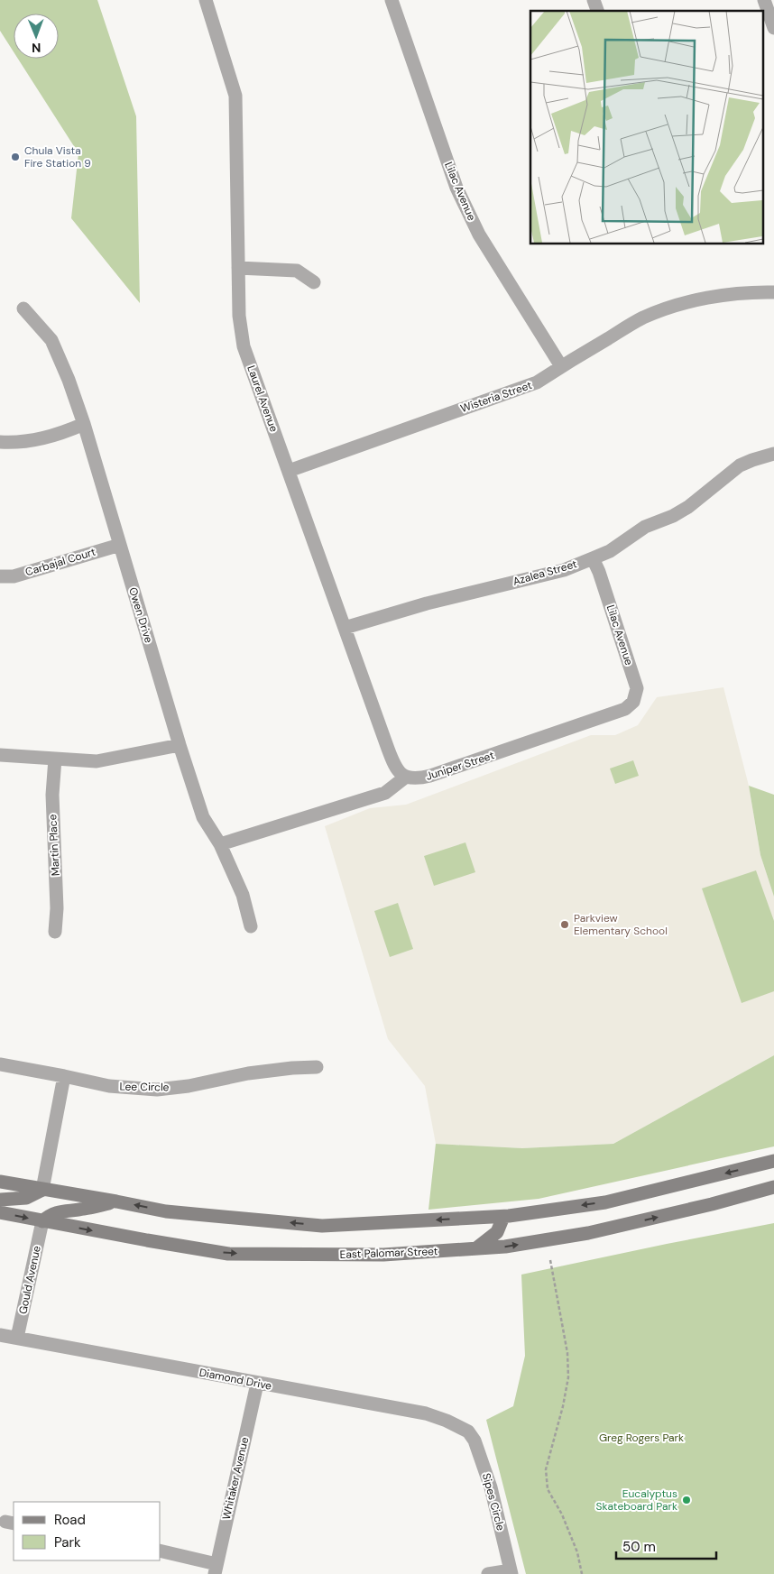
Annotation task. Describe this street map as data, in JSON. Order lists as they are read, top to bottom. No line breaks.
{"streets":{"main road":["East Palomar Street"],"street":["Lilac Avenue","Wisteria Street","Laurel Avenue","Carbajal Court","Azalea Street","Owen Drive","Juniper Street","Martin Place","Lee Circle","Gould Avenue","Diamond Drive","Whitaker Avenue","Sipes Circle"]},"crossings":[["Lilac Avenue","Wisteria Street"],["Lilac Avenue","Azalea Street"],["Lilac Avenue","Juniper Street"],["Wisteria Street","Laurel Avenue"],["Laurel Avenue","Azalea Street"],["Laurel Avenue","Juniper Street"],["Carbajal Court","Owen Drive"],["East Palomar Street","Gould Avenue"],["Gould Avenue","Diamond Drive"],["Diamond Drive","Whitaker Avenue"],["Diamond Drive","Sipes Circle"]],"parks":["Greg Rogers Park"],"places":["Chula Vista Fire Station 9","Parkview Elementary School","Eucalyptus Skateboard Park"],"legend":["Road","Park"],"scale_bar":"50 m","north":"bottom"}
